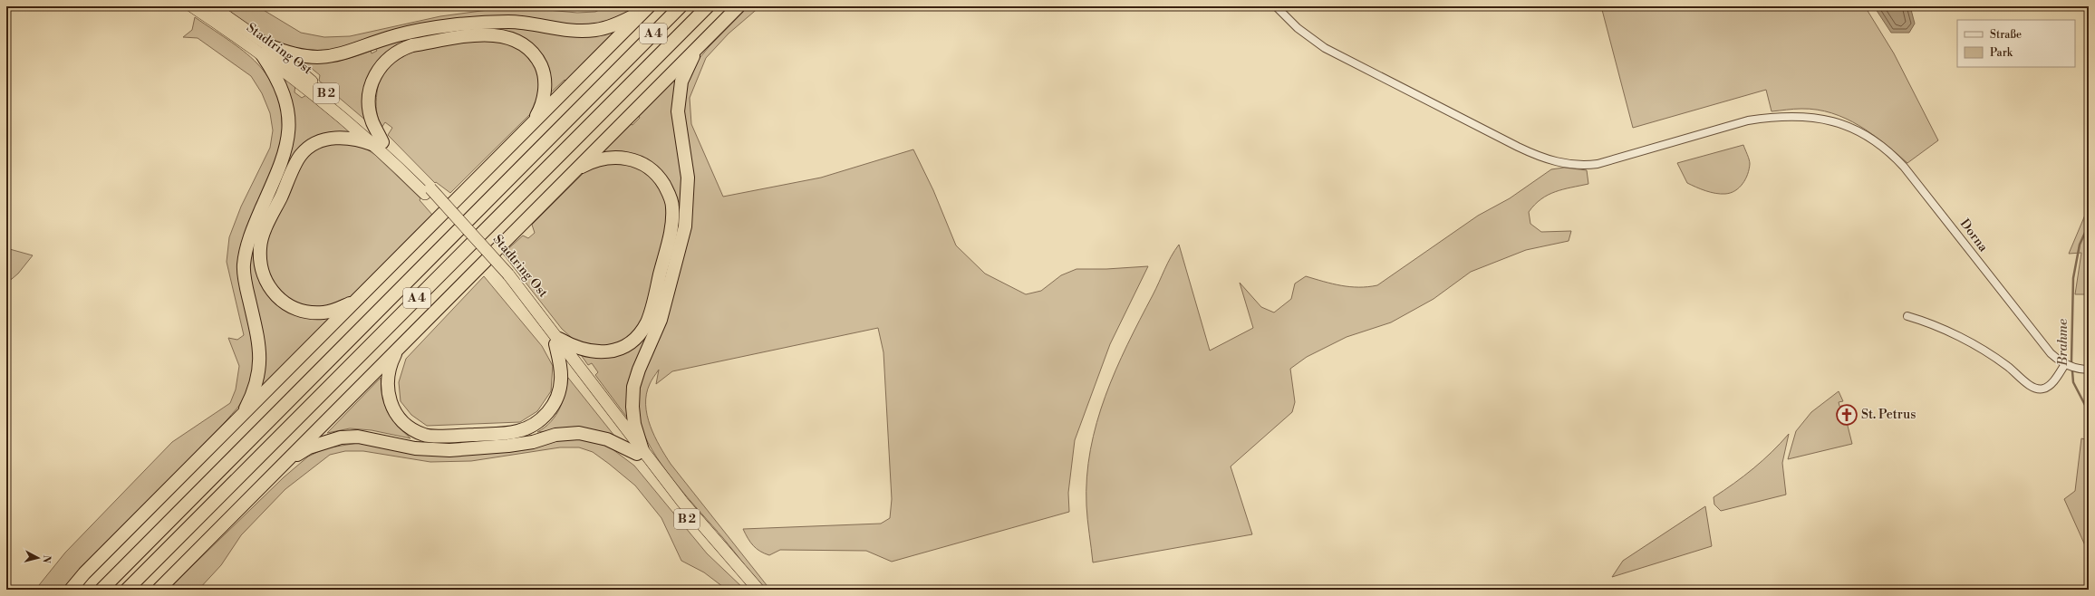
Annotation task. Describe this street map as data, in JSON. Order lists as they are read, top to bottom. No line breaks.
{"streets":{"highway":["A 4","Stadtring Ost","B 2"],"street":["Dorna"]},"crossings":[["Stadtring Ost","B 2"]],"water":["Brahme"],"places":{"church":["St. Petrus"]},"legend":["Straße","Park"],"north":"right"}
